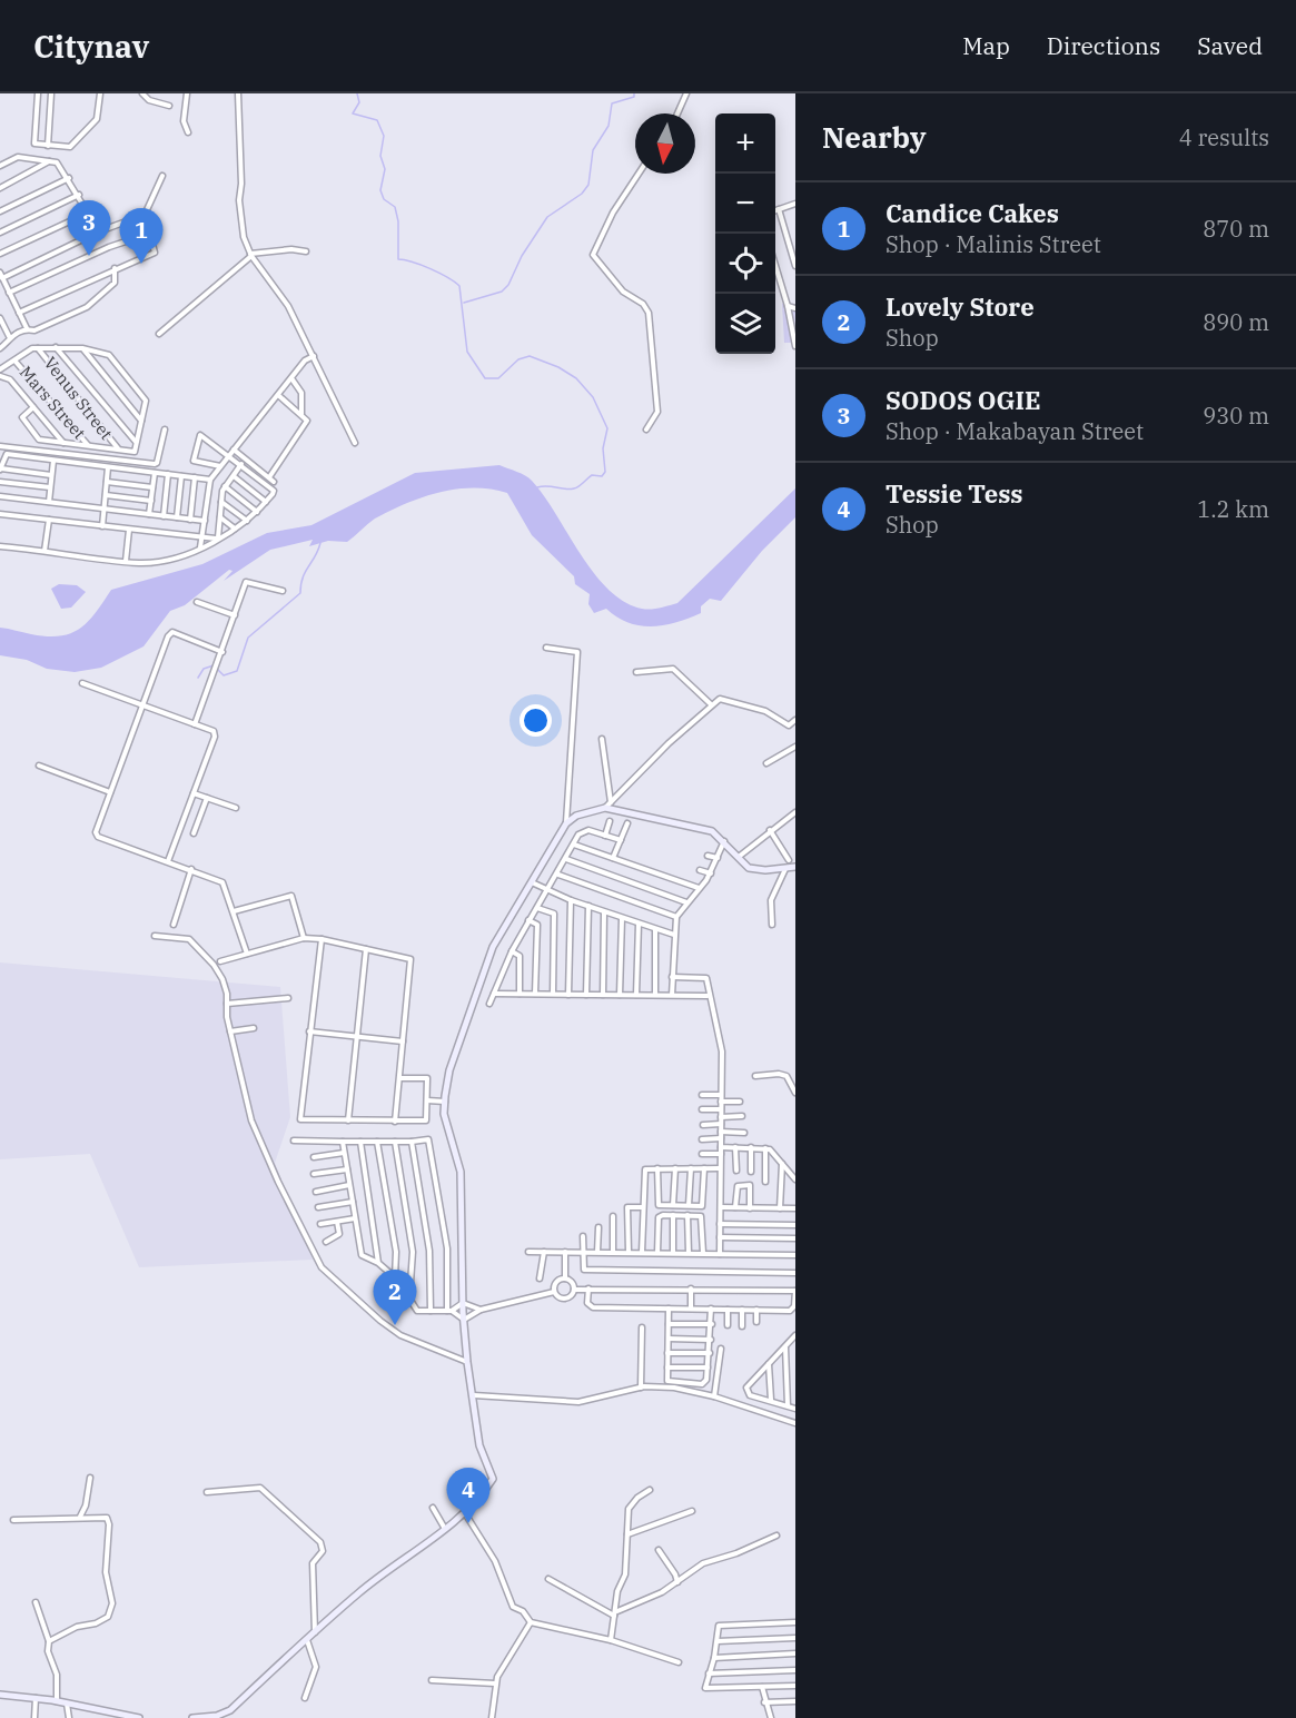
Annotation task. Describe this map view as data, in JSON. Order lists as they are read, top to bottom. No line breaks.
{"streets":{"street":["Venus Street","Mars Street"]},"north":"bottom","page":{"header":"Citynav","nav":["Map","Directions","Saved"],"heading":["Nearby","4 results"],"map_buttons":["+","−"],"list":[{"mark":"1","name":"Candice Cakes","note":"Shop · Malinis Street","value":"870 m"},{"mark":"2","name":"Lovely Store","note":"Shop","value":"890 m"},{"mark":"3","name":"SODOS OGIE","note":"Shop · Makabayan Street","value":"930 m"},{"mark":"4","name":"Tessie Tess","note":"Shop","value":"1.2 km"}],"pins":["3","1","2","4"]}}
